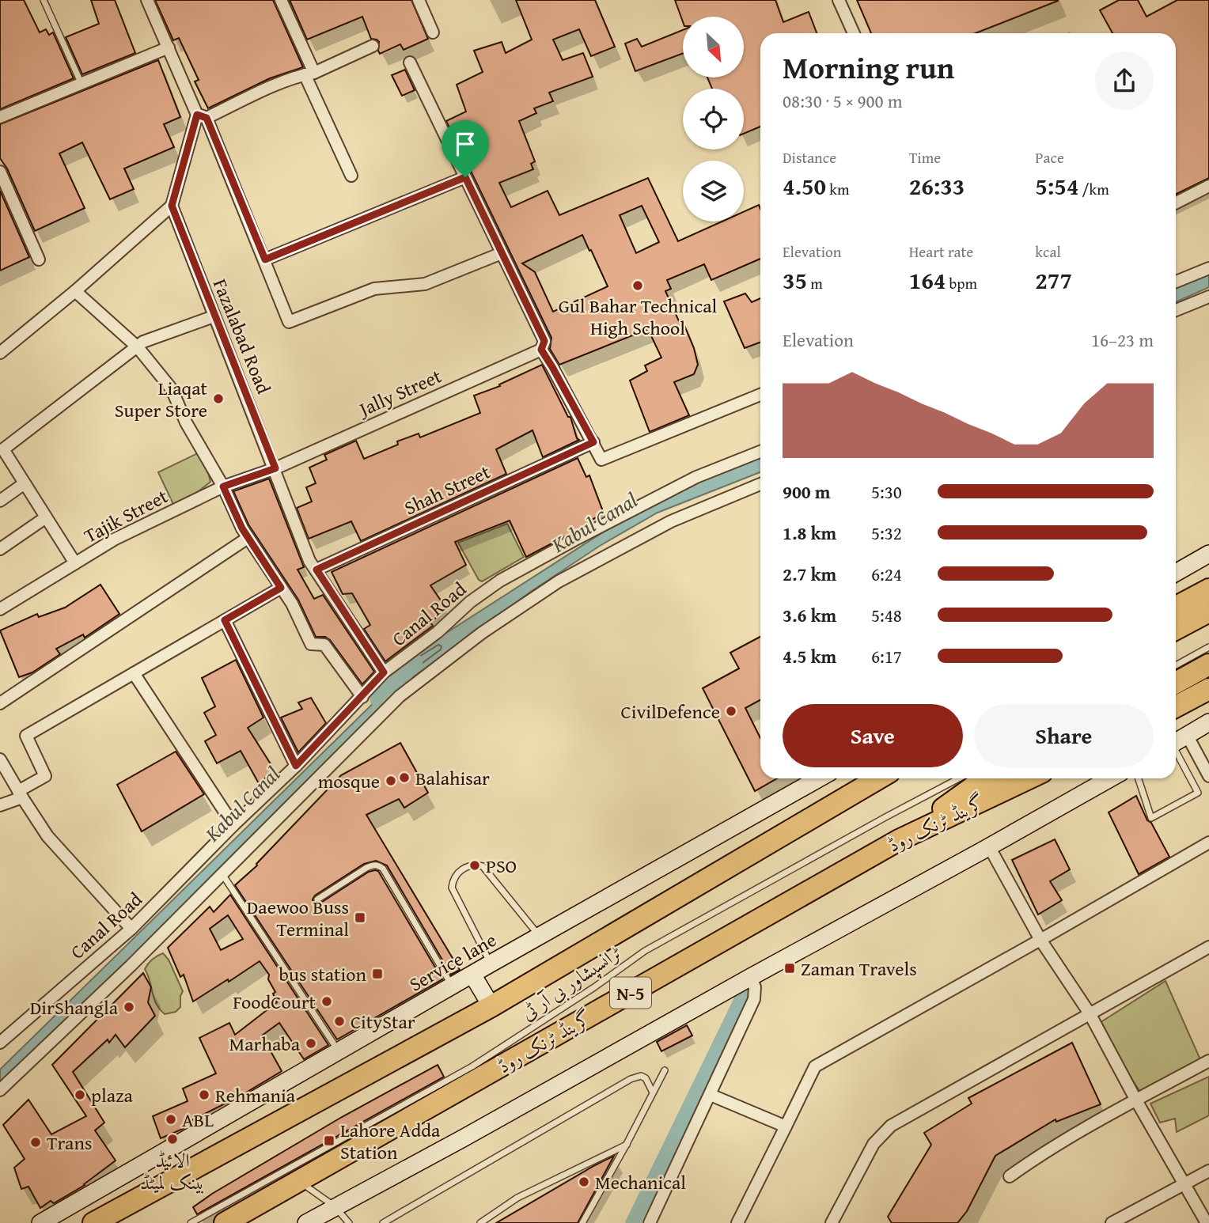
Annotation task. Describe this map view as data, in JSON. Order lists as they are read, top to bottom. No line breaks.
{"streets":{"highway":["گرینڈ ٹرنک روڈ","N-5"],"street":["Fazalabad Road","Jally Street","Shah Street","Tajik Street","Canal Road","Service lane"],"lane":["ٹرانسپشاور بی آر ٹی"]},"crossings":[["Fazalabad Road","Jally Street"],["Fazalabad Road","Shah Street"],["Fazalabad Road","Tajik Street"],["Fazalabad Road","Canal Road"],["Jally Street","Tajik Street"]],"water":["Kabul Canal"],"places":{"other":["Gul Bahar Technical High School","Liaqat Super Store","CivilDefence","Balahisar","mosque","PSO","FoodCourt","DirShangla","CityStar","Marhaba","plaza","Rehmania","ABL","الائیڈ بینک لمیٹڈ","Trans","Mechanical"],"transit":["Daewoo Buss Terminal","Zaman Travels","bus station","Lahore Adda Station"]},"north":"bottom right","page":{"heading":["Morning run","08:30 · 5 × 900 m"],"stats":[["Distance","4.50 km"],["Time","26:33"],["Pace","5:54 /km"],["Elevation","35 m"],["Heart rate","164 bpm"],["kcal","277"]],"chart":["Elevation","16–23 m"],"list":[{"name":"900 m","note":"5:30"},{"name":"1.8 km","note":"5:32"},{"name":"2.7 km","note":"6:24"},{"name":"3.6 km","note":"5:48"},{"name":"4.5 km","note":"6:17"}],"buttons":["Save","Share"]}}
